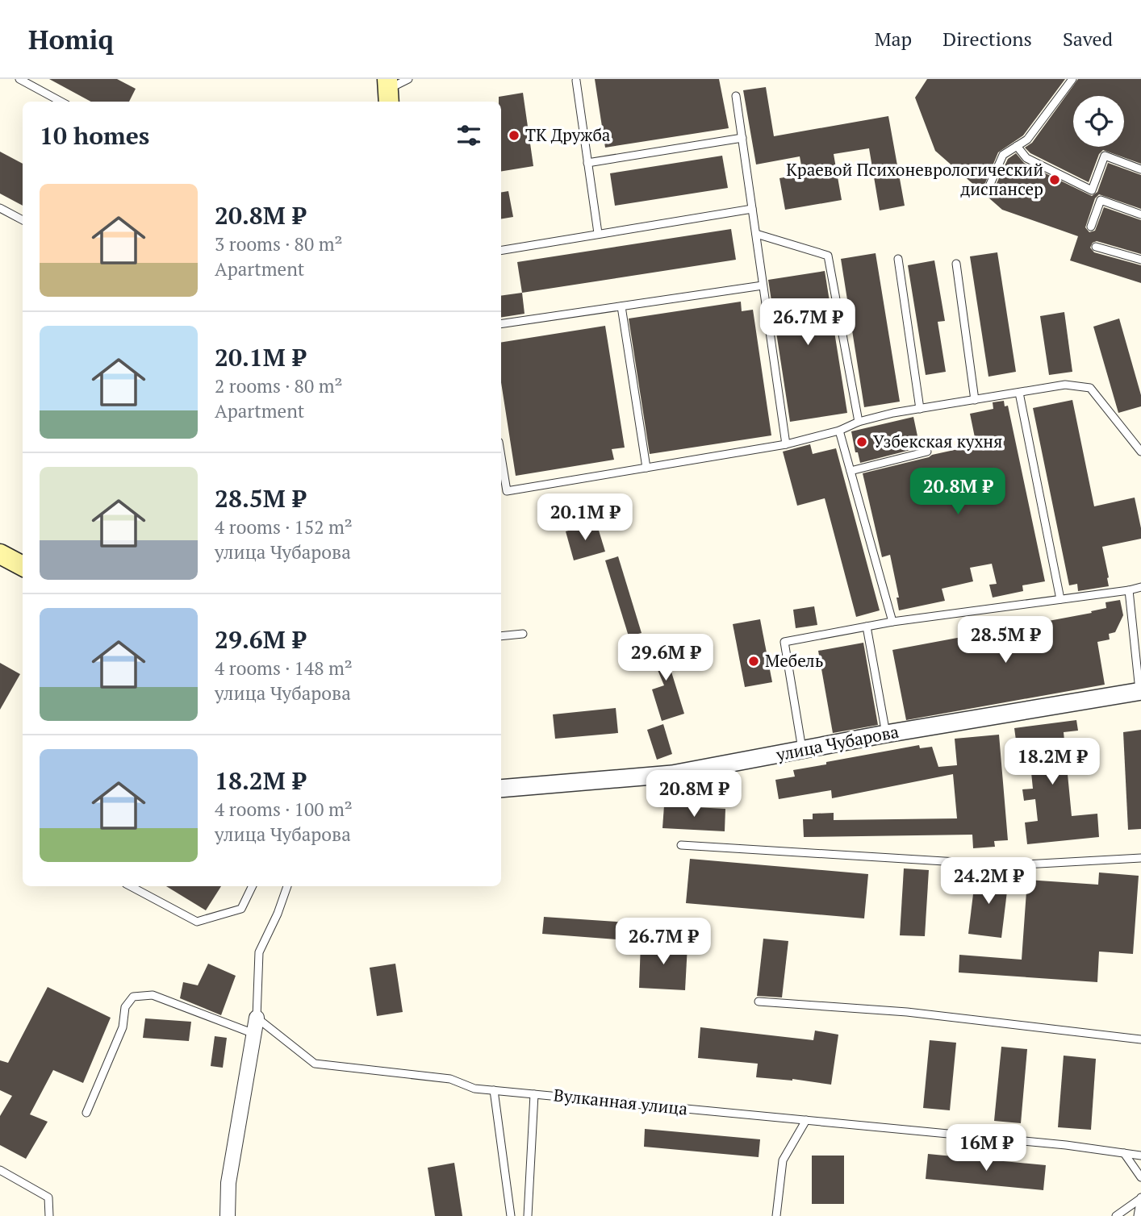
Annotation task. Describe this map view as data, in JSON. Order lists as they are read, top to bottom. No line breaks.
{"streets":{"street":["улица Чубарова"],"lane":["Вулканная улица"]},"places":["ТК Дружба","Краевой Психоневрологический диспансер","Узбекская кухня","Мебель"],"page":{"header":"Homiq","nav":["Map","Directions","Saved"],"heading":"10 homes","list":[{"name":"20.8M ₽","note":"3 rooms · 80 m² · Apartment"},{"name":"20.1M ₽","note":"2 rooms · 80 m² · Apartment"},{"name":"28.5M ₽","note":"4 rooms · 152 m² · улица Чубарова"},{"name":"29.6M ₽","note":"4 rooms · 148 m² · улица Чубарова"},{"name":"18.2M ₽","note":"4 rooms · 100 m² · улица Чубарова"}],"price":["26.7M ₽","20.8M ₽","20.1M ₽","28.5M ₽","29.6M ₽","18.2M ₽","20.8M ₽","24.2M ₽","26.7M ₽","16M ₽"]}}
